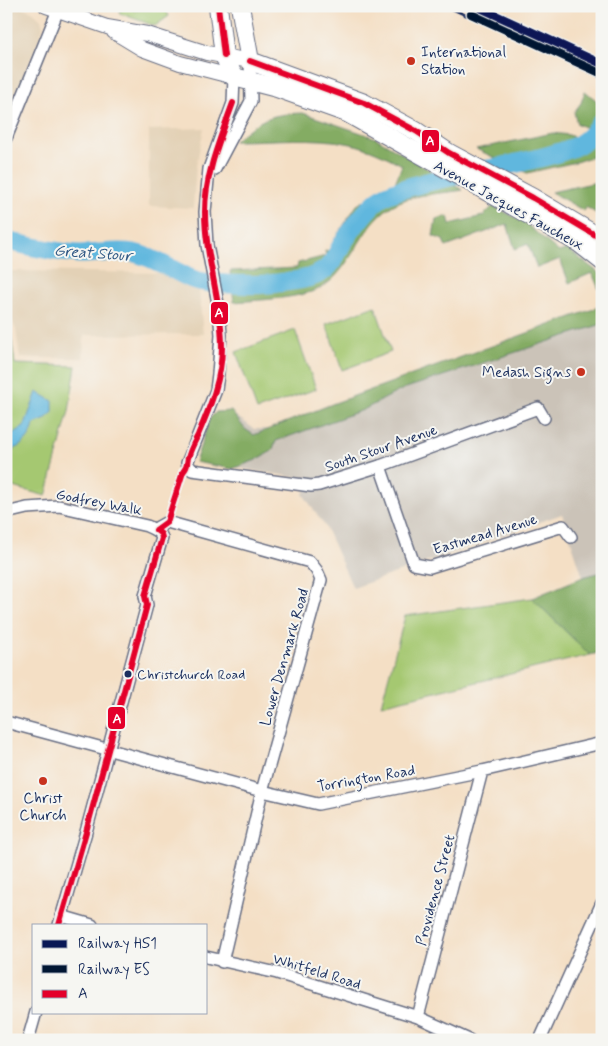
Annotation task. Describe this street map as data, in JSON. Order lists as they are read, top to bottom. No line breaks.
{"streets":{"main road":["Avenue Jacques Faucheux"],"street":["South Stour Avenue","Godfrey Walk","Eastmead Avenue","Lower Denmark Road","Torrington Road","Providence Street","Whitfeld Road"]},"crossings":[["South Stour Avenue","Eastmead Avenue"],["Godfrey Walk","Lower Denmark Road"],["Lower Denmark Road","Torrington Road"],["Lower Denmark Road","Whitfeld Road"],["Torrington Road","Providence Street"],["Providence Street","Whitfeld Road"]],"water":["Great Stour"],"places":["International Station","Medash Signs","Christchurch Road","Christ Church"],"lines":["rail line HS1","transit line A","rail line ES"],"legend":["Railway HS1","Railway ES","A"]}
